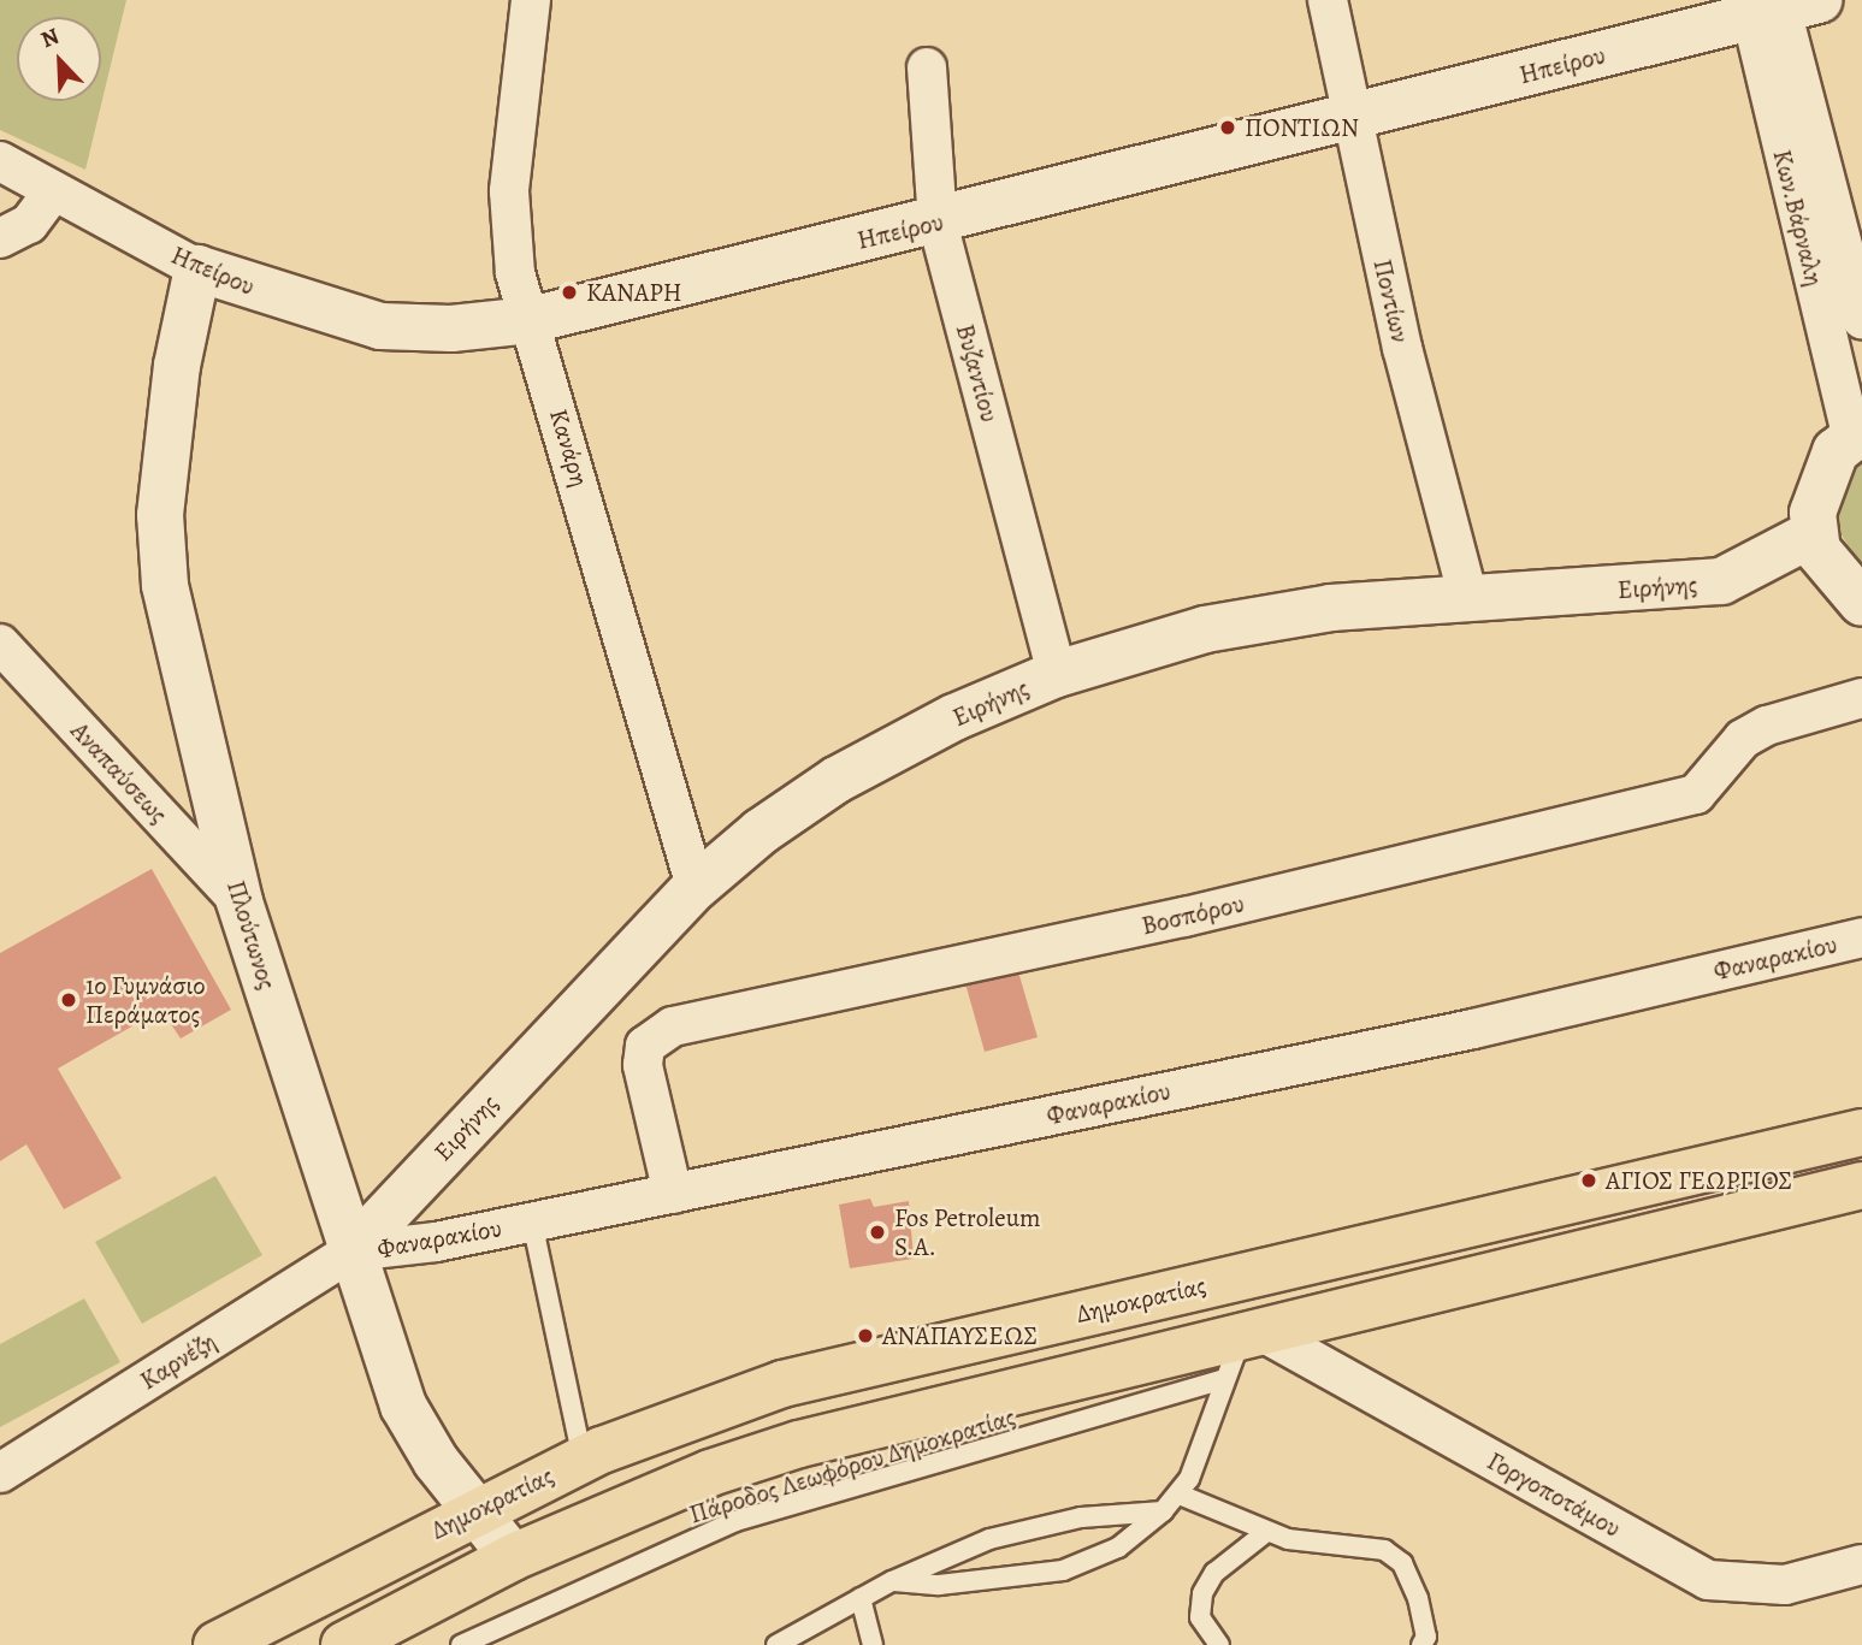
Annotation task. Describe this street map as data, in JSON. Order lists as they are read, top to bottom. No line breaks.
{"streets":{"main road":["Δημοκρατίας"],"street":["Ηπείρου","Κων.Βάρναλη","Ποντίων","Βυζαντίου","Κανάρη","Ειρήνης","Αναπαύσεως","Βοσπόρου","Πλούτωνος","Φαναρακίου","Καρνέζη","Γοργοποτάμου"],"lane":["Πάροδος Λεωφόρου Δημοκρατίας"]},"crossings":[["Ηπείρου","Κων.Βάρναλη"],["Ηπείρου","Ποντίων"],["Ηπείρου","Βυζαντίου"],["Ηπείρου","Κανάρη"],["Ηπείρου","Πλούτωνος"],["Ποντίων","Ειρήνης"],["Βυζαντίου","Ειρήνης"],["Κανάρη","Ειρήνης"],["Ειρήνης","Πλούτωνος"],["Ειρήνης","Φαναρακίου"],["Ειρήνης","Καρνέζη"],["Αναπαύσεως","Πλούτωνος"],["Βοσπόρου","Φαναρακίου"],["Πλούτωνος","Φαναρακίου"],["Πλούτωνος","Δημοκρατίας"],["Πλούτωνος","Καρνέζη"],["Φαναρακίου","Καρνέζη"]],"places":["ΠΟΝΤΙΩΝ","ΚΑΝΑΡΗ","1ο Γυμνάσιο Περάματος","ΑΓΙΟΣ ΓΕΩΡΓΙΟΣ","Fos Petroleum S.A.","ΑΝΑΠΑΥΣΕΩΣ"],"north":"top left"}
